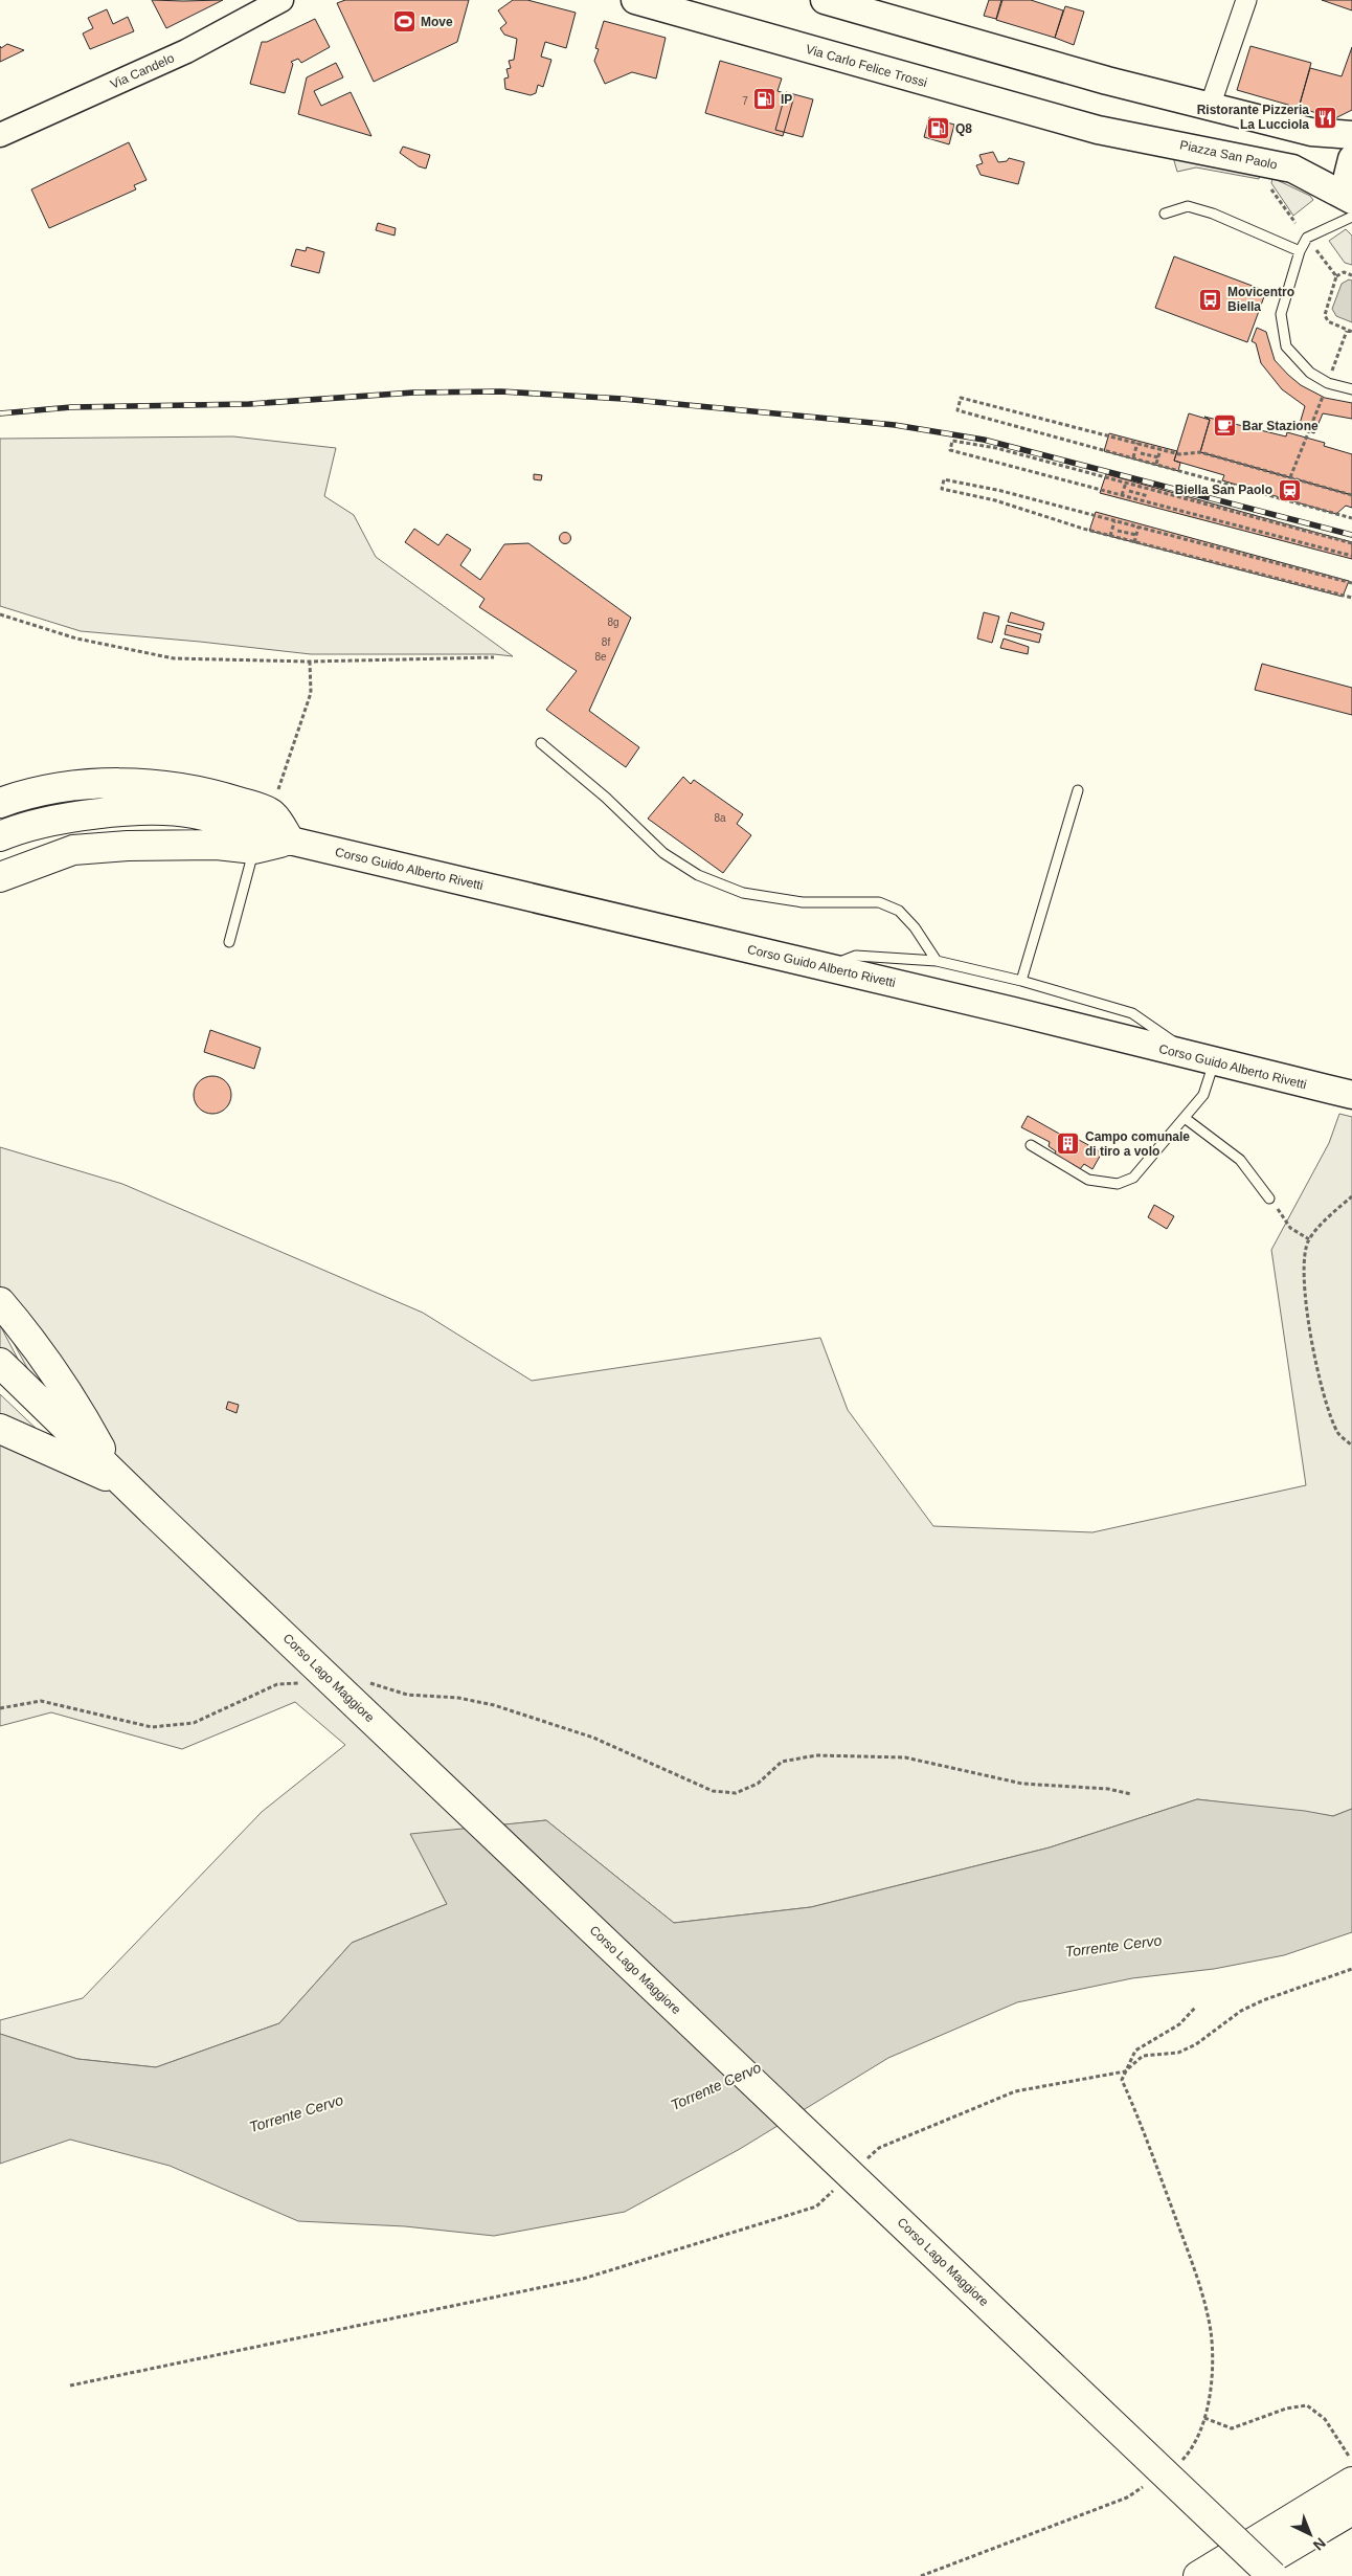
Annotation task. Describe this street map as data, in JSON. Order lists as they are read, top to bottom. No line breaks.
{"streets":{"highway":["Corso Lago Maggiore"],"main road":["Via Carlo Felice Trossi","Piazza San Paolo","Corso Guido Alberto Rivetti"],"street":["Via Candelo"]},"crossings":[["Via Carlo Felice Trossi","Piazza San Paolo"]],"water":["Torrente Cervo"],"places":{"sports":["Move"],"fuel station":["IP","Q8"],"restaurant":["Ristorante Pizzeria La Lucciola"],"bus stop":["Movicentro Biella"],"cafe":["Bar Stazione"],"station":["Biella San Paolo"],"building":["Campo comunale di tiro a volo"]},"house_numbers":["7","8g","8f","8e","8a"],"north":"bottom right"}
